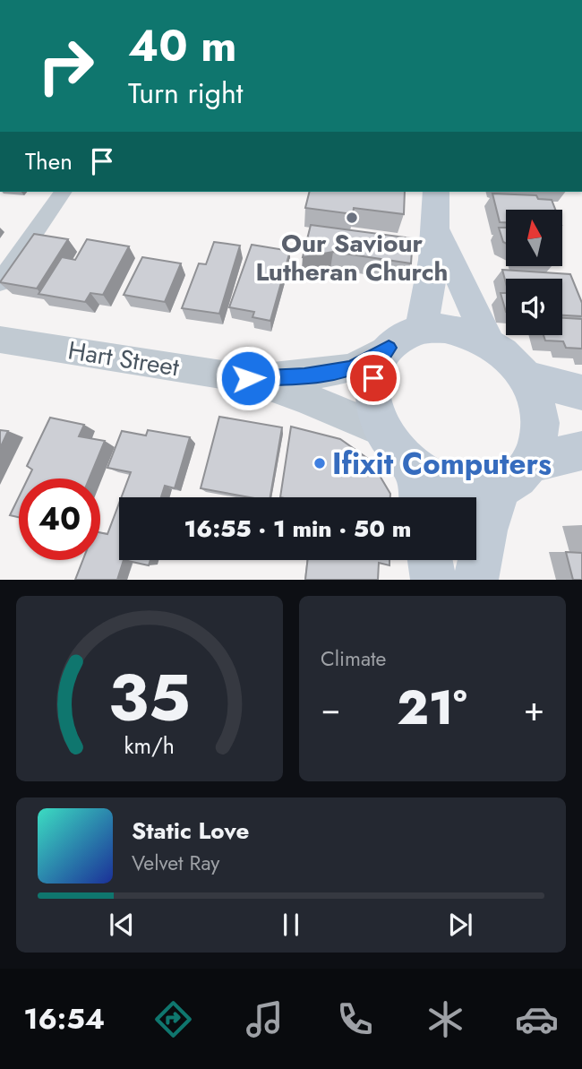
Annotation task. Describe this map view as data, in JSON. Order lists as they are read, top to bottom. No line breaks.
{"streets":{"street":["Hart Street"]},"places":["Our Saviour Lutheran Church","Ifixit Computers"],"north":"top","page":{"turn":["40 m","Turn right"],"then":"Then","limit":"40","trip":"16:55 · 1 min · 50 m","tile":"Climate","heat":["−","21°","+"],"song":["Static Love","Velvet Ray"],"tabs":"16:54","gauge":["35","km/h"]}}
